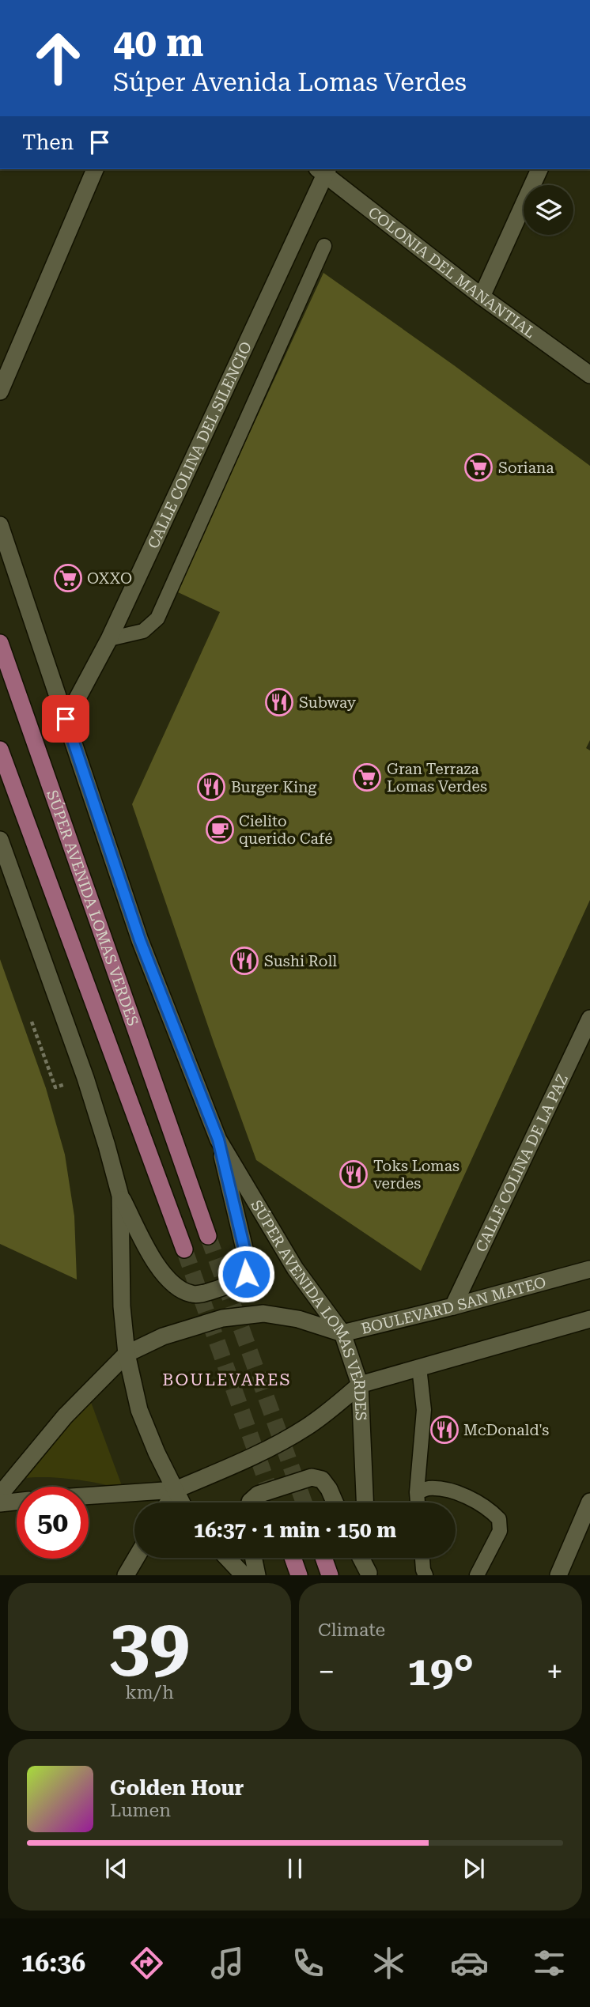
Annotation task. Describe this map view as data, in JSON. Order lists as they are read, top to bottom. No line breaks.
{"streets":{"main road":["SÚPER AVENIDA LOMAS VERDES"],"street":["COLONIA DEL MANANTIAL","CALLE COLINA DEL SILENCIO","CALLE COLINA DE LA PAZ","BOULEVARD SAN MATEO"]},"crossings":[["COLONIA DEL MANANTIAL","CALLE COLINA DEL SILENCIO"],["CALLE COLINA DEL SILENCIO","SÚPER AVENIDA LOMAS VERDES"],["SÚPER AVENIDA LOMAS VERDES","BOULEVARD SAN MATEO"],["CALLE COLINA DE LA PAZ","BOULEVARD SAN MATEO"]],"districts":["BOULEVARES"],"places":{"supermarket":["Soriana","OXXO","Gran Terraza Lomas Verdes"],"restaurant":["Subway","Burger King","Sushi Roll","Toks Lomas verdes","McDonald's"],"cafe":["Cielito querido Café"]},"page":{"turn":["40 m","Súper Avenida Lomas Verdes"],"then":"Then","limit":"50","trip":"16:37 · 1 min · 150 m","tile":[["39","km/h"],"Climate"],"heat":["−","19°","+"],"song":["Golden Hour","Lumen"],"tabs":"16:36"}}
